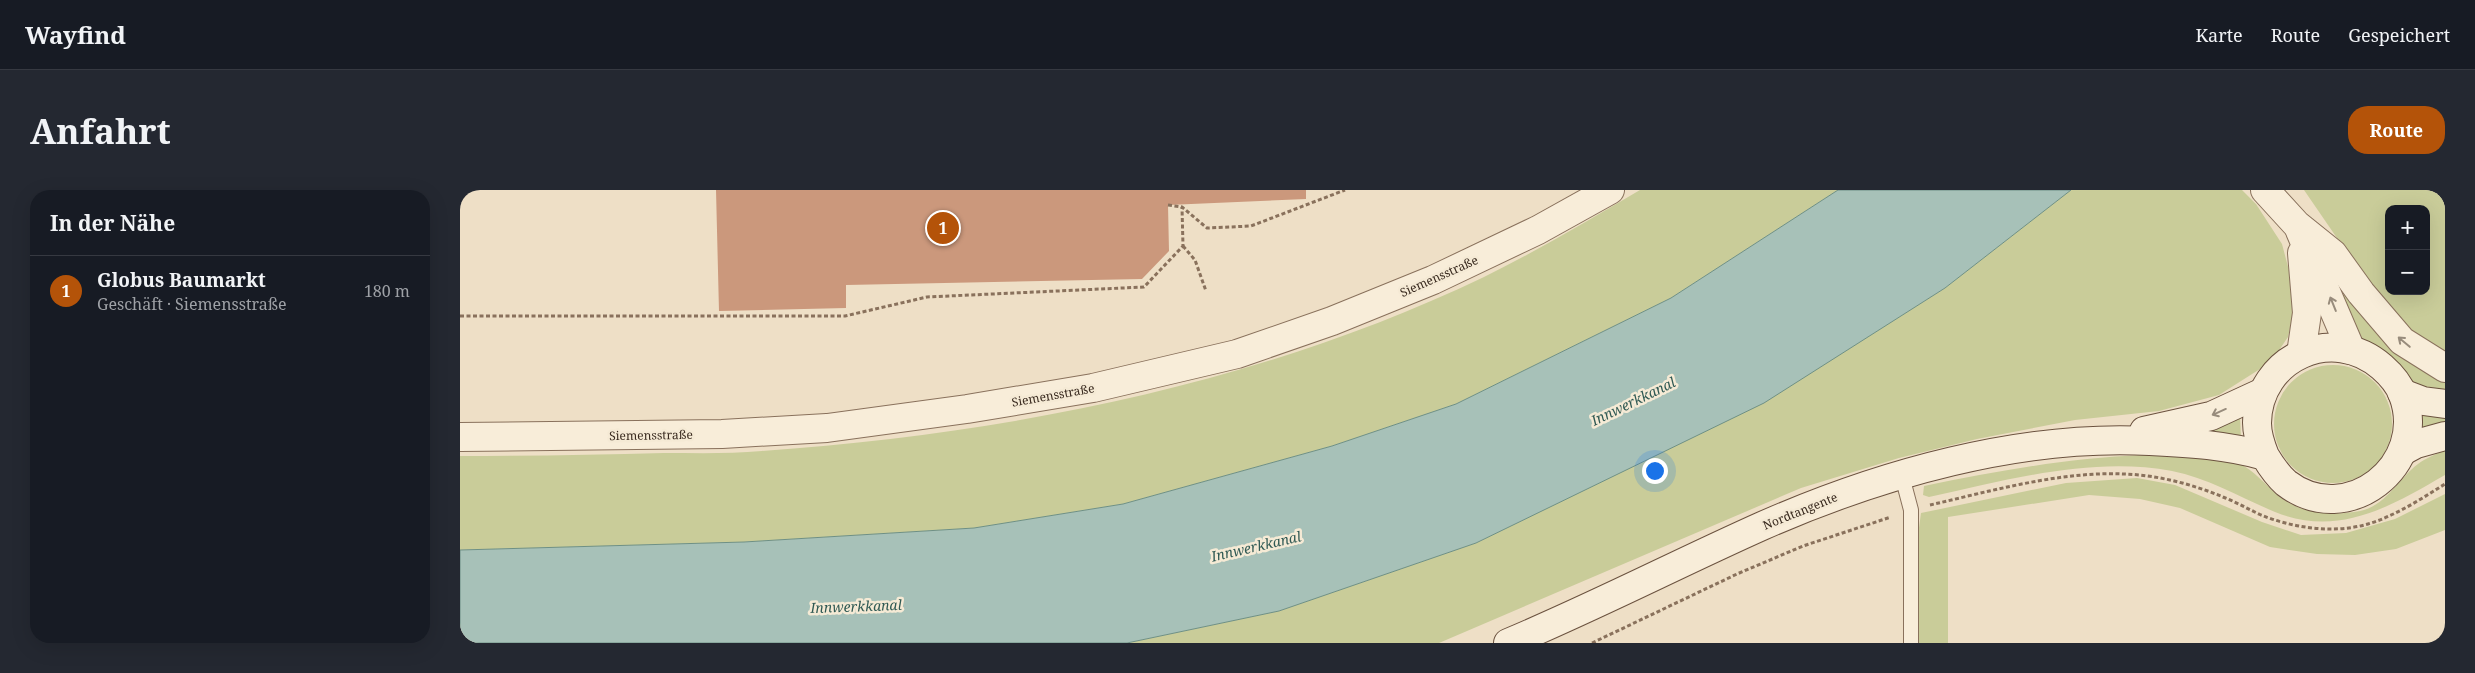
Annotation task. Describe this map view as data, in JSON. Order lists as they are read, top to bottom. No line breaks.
{"streets":{"street":["Siemensstraße","Nordtangente"]},"water":["Innwerkkanal"],"page":{"header":"Wayfind","nav":["Karte","Route","Gespeichert"],"buttons":"Route","title":"Anfahrt","heading":"In der Nähe","map_buttons":["+","−"],"pins":"1","list":[{"mark":"1","name":"Globus Baumarkt","note":"Geschäft · Siemensstraße","value":"180 m"}]}}
